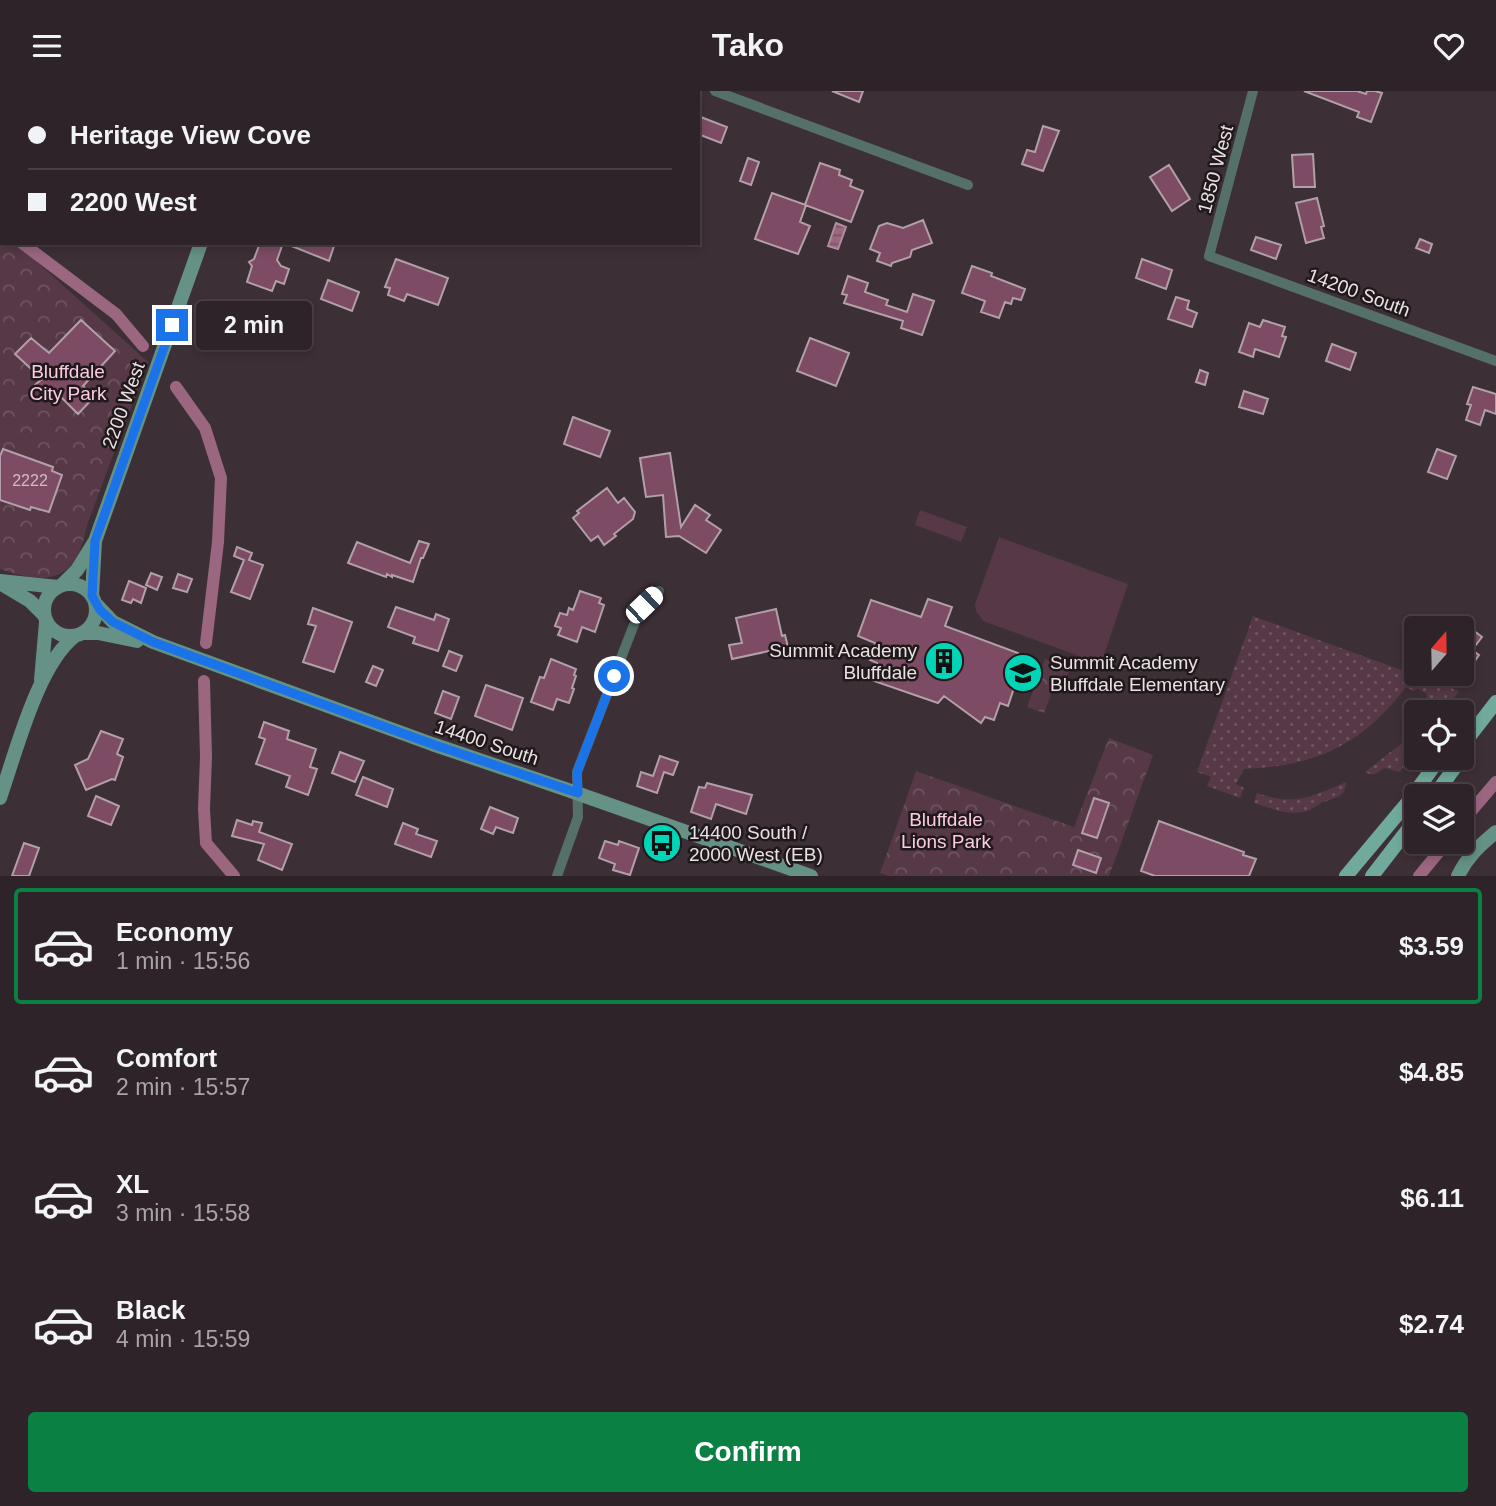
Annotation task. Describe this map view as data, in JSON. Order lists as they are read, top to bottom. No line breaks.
{"streets":{"main road":["2200 West","14400 South"],"street":["1850 West","14200 South"]},"crossings":[["1850 West","14200 South"],["2200 West","14400 South"]],"parks":["Bluffdale City Park","Bluffdale Lions Park"],"places":{"building":["Summit Academy Bluffdale"],"school or university":["Summit Academy Bluffdale Elementary"],"bus stop":["14400 South / 2000 West (EB)"]},"house_numbers":["2222"],"north":"top","page":{"header":"Tako","banner":["Heritage View Cove","2200 West"],"bubble":"2 min","list":[{"name":"Economy","note":"1 min · 15:56","value":"$3.59"},{"name":"Comfort","note":"2 min · 15:57","value":"$4.85"},{"name":"XL","note":"3 min · 15:58","value":"$6.11"},{"name":"Black","note":"4 min · 15:59","value":"$2.74"}],"buttons":"Confirm"}}
